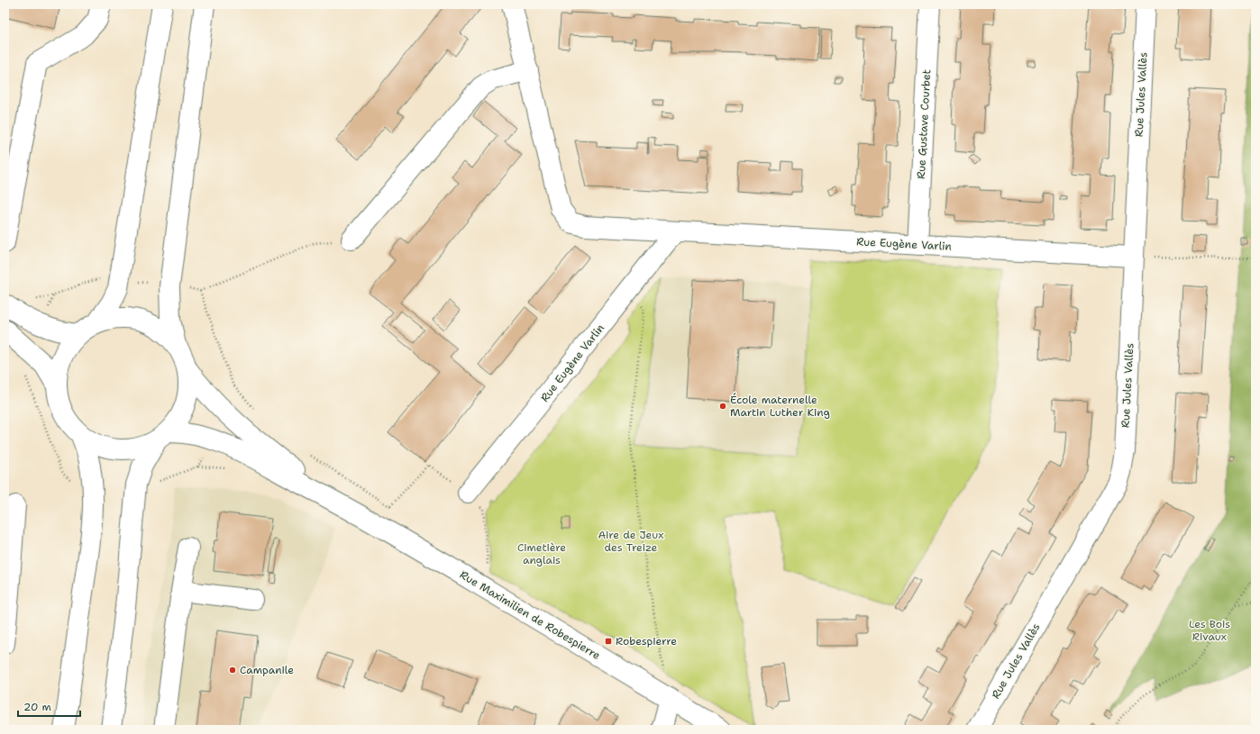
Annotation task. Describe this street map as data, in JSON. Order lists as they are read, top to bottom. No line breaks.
{"streets":{"main road":["Rue Jules Vallès","Rue Gustave Courbet","Rue Eugène Varlin","Rue Maximilien de Robespierre"]},"crossings":[["Rue Jules Vallès","Rue Eugène Varlin"],["Rue Gustave Courbet","Rue Eugène Varlin"]],"parks":["Aire de Jeux des Treize","Cimetière anglais","Les Bois Rivaux"],"places":{"other":["École maternelle Martin Luther King","Campanile"],"transit":["Robespierre"]},"scale_bar":"20 m"}
